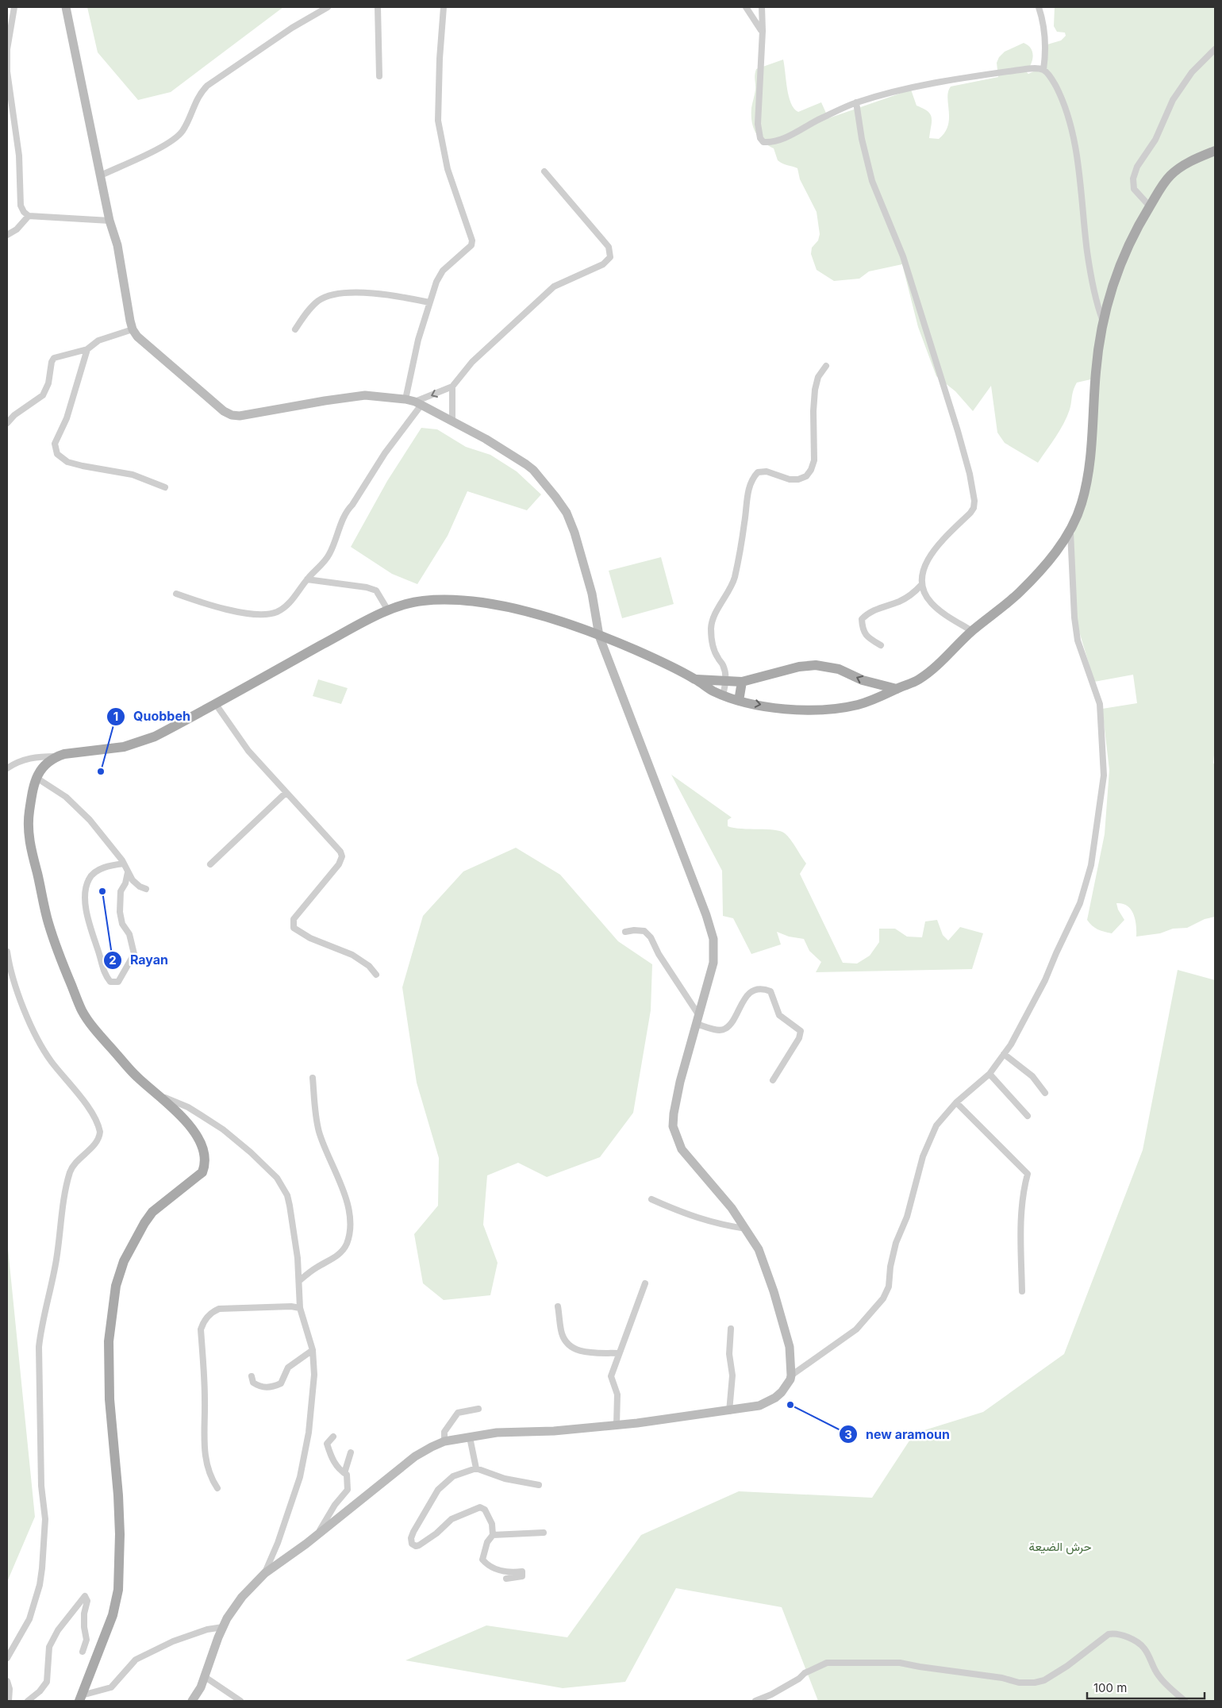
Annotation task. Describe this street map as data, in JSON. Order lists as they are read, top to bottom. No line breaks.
{"parks":["حرش الضيعة"],"places":["Quobbeh","Rayan","new aramoun"],"scale_bar":"100 m"}
